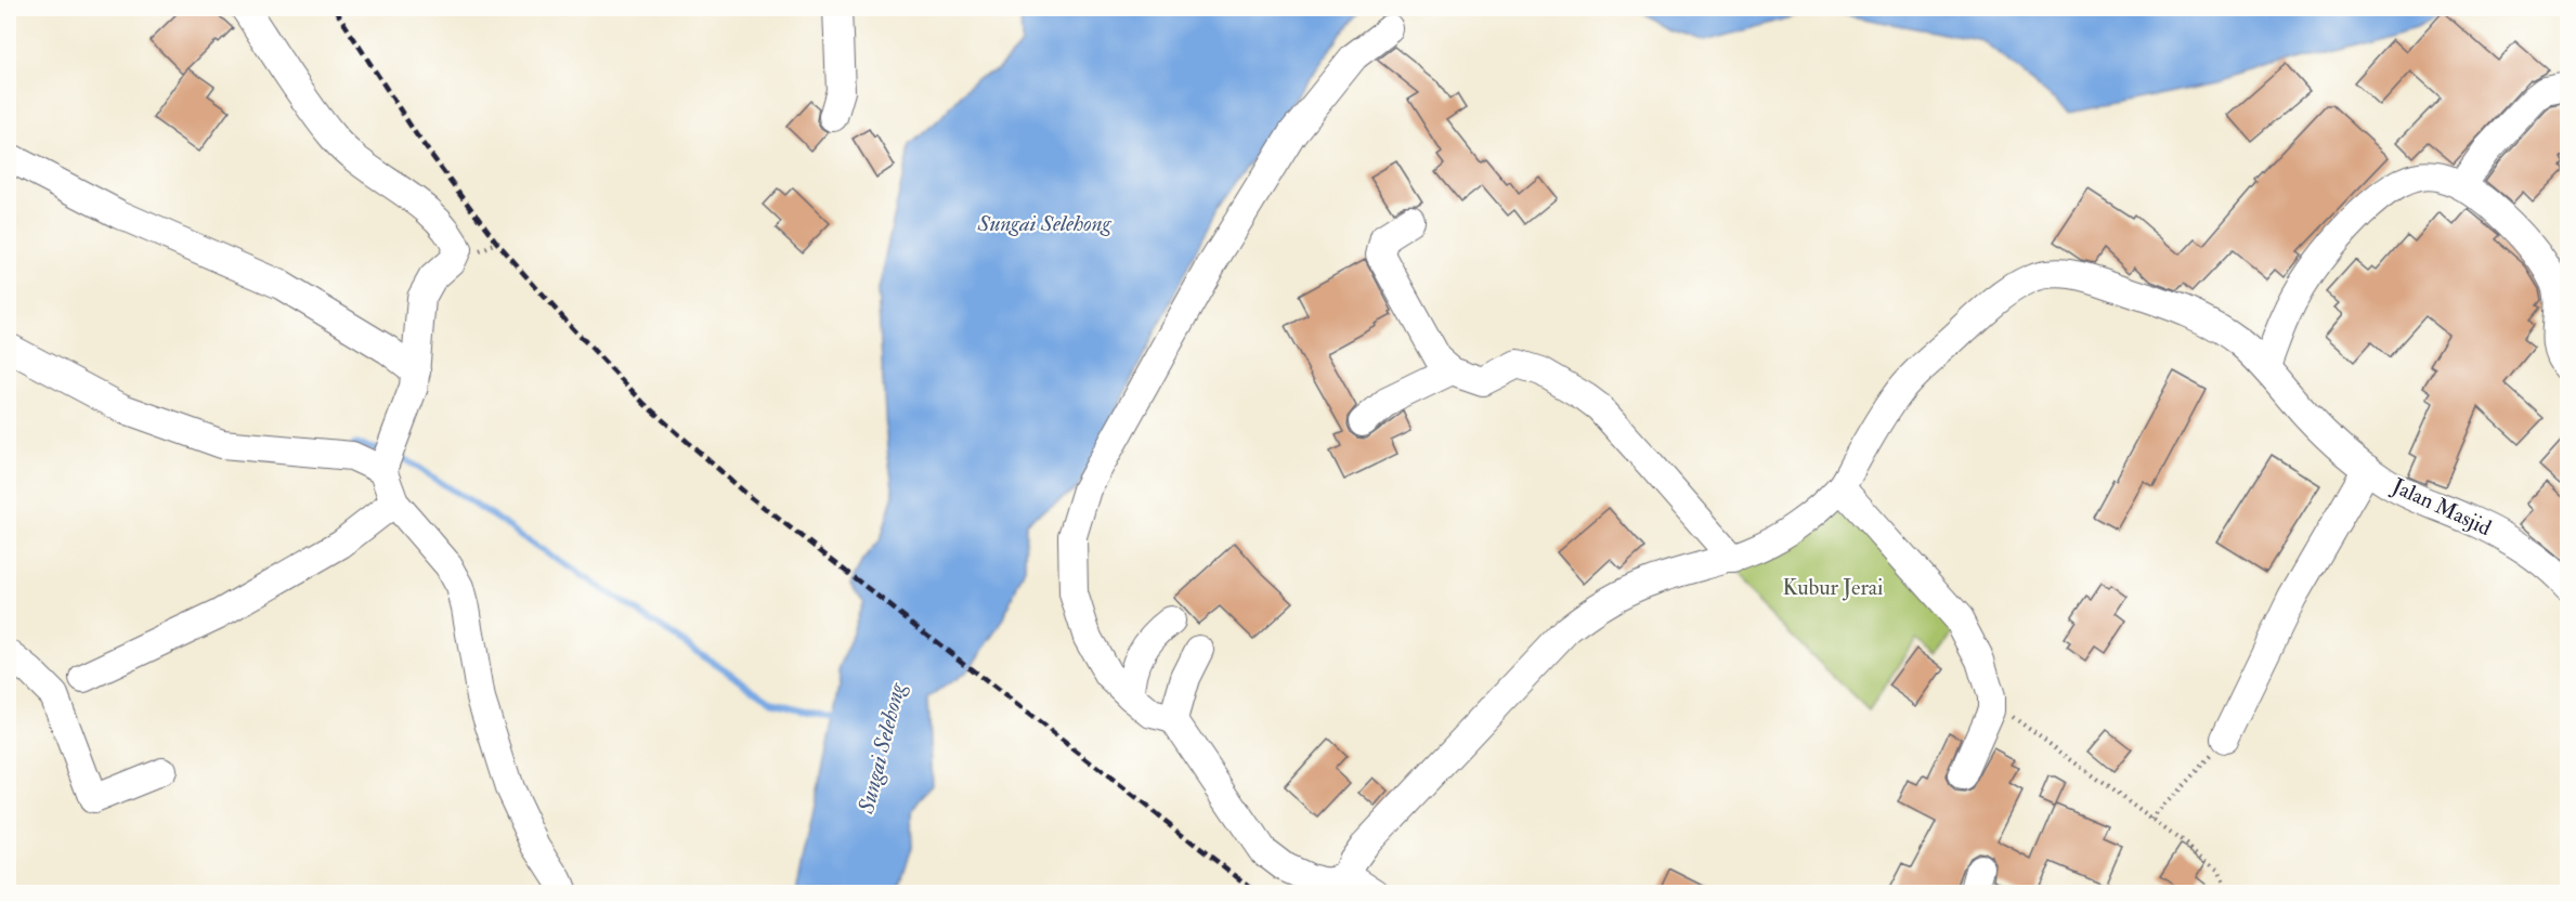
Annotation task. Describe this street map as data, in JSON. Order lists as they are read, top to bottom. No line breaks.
{"streets":{"street":["Jalan Masjid"]},"water":["Sungai Selehong"],"parks":["Kubur Jerai"]}
